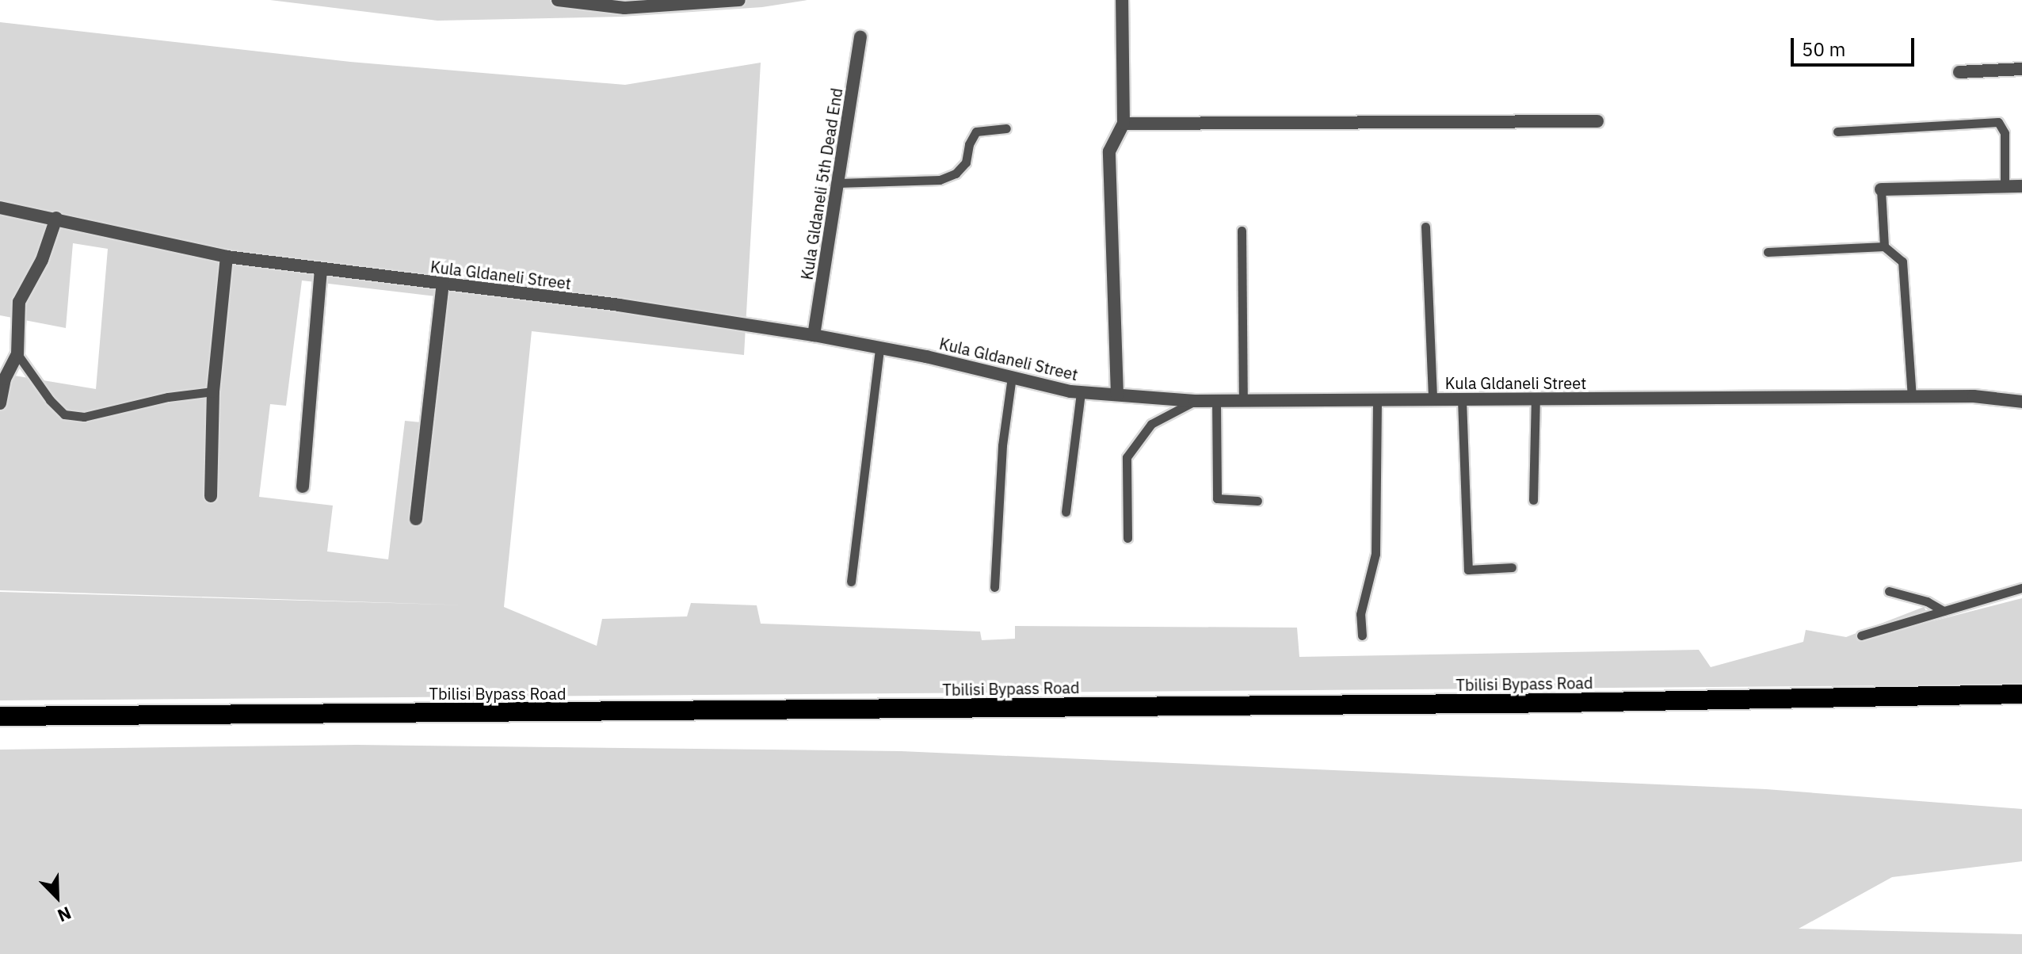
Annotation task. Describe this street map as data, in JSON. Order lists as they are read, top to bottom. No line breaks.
{"streets":{"highway":["Tbilisi Bypass Road"],"street":["Kula Gldaneli 5th Dead End","Kula Gldaneli Street"]},"crossings":[["Kula Gldaneli 5th Dead End","Kula Gldaneli Street"]],"scale_bar":"50 m","north":"bottom right"}
